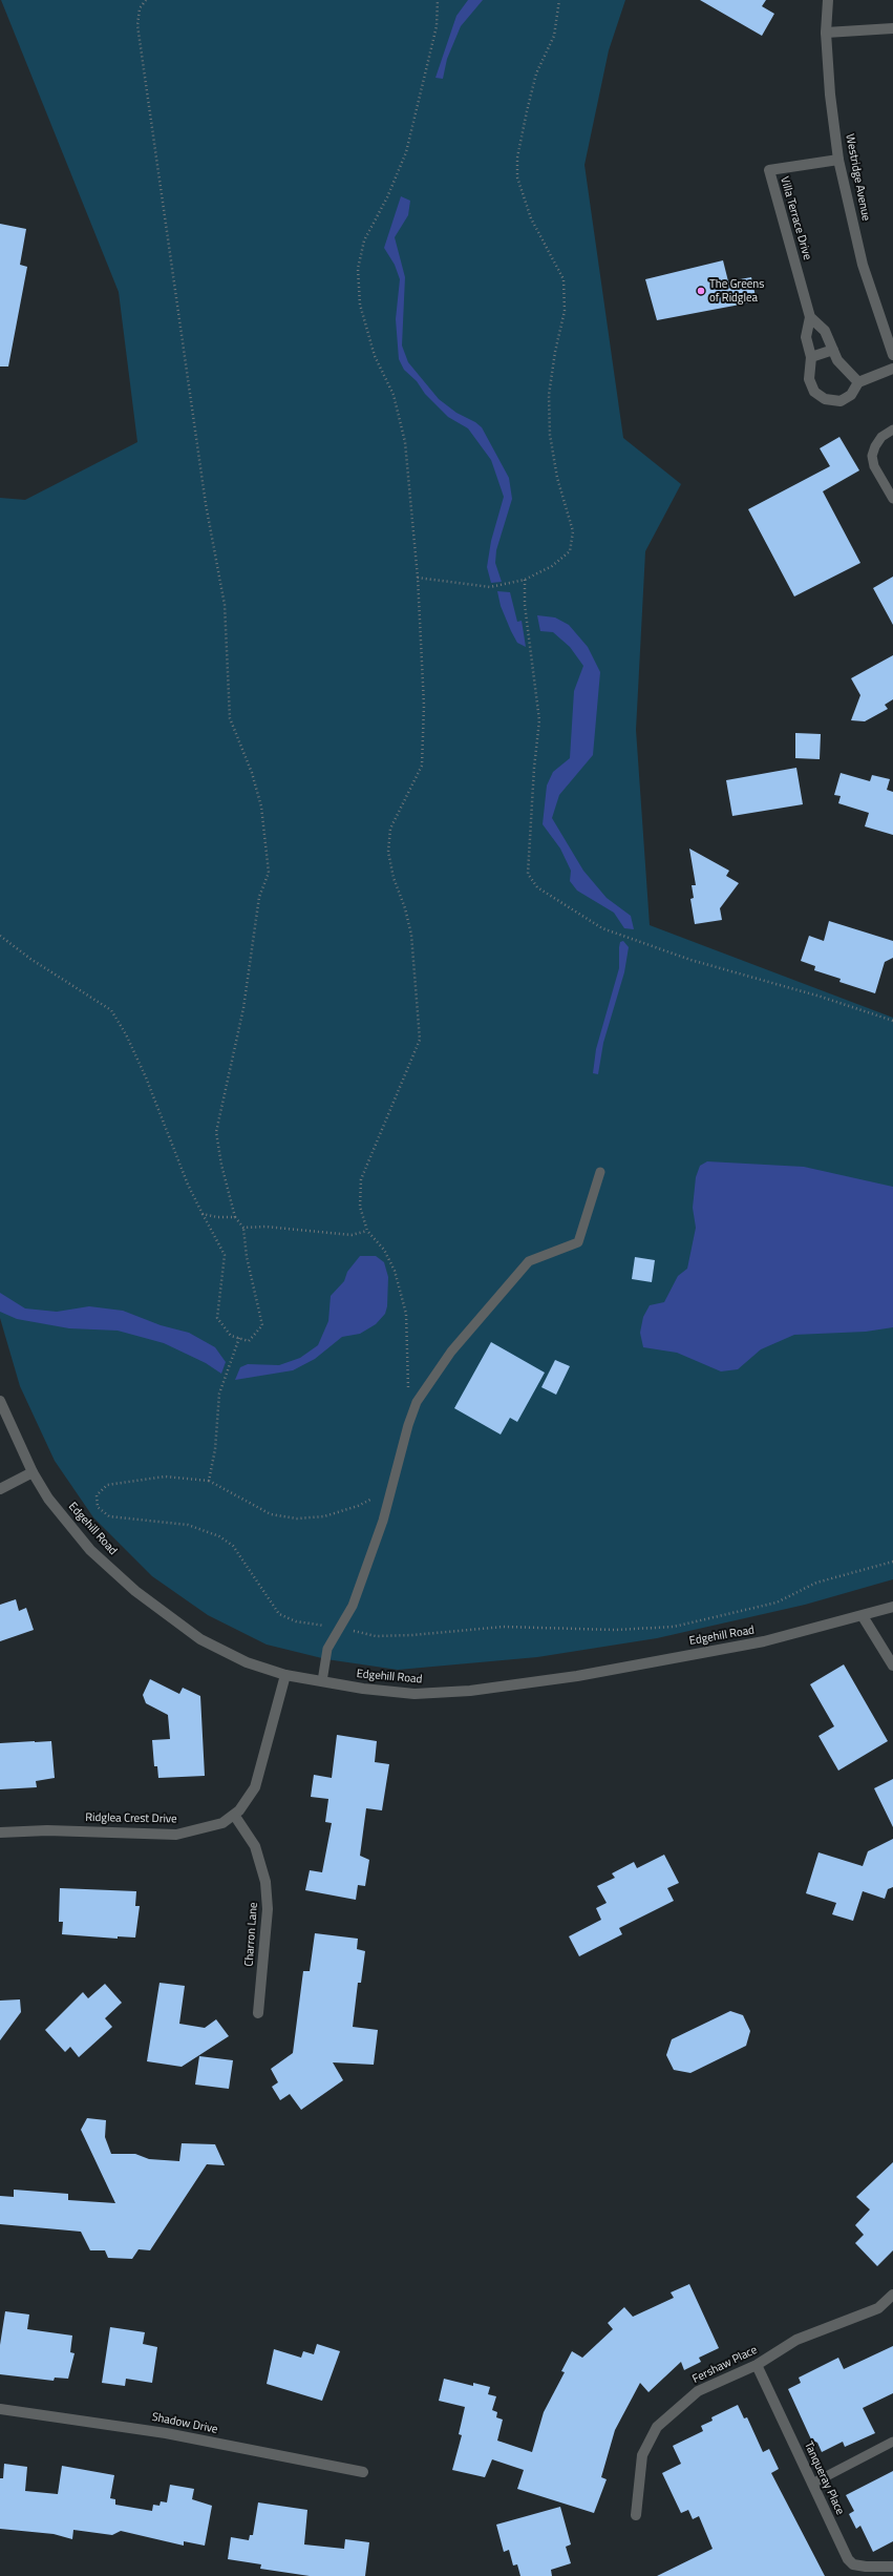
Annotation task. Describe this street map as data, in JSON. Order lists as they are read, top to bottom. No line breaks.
{"streets":{"street":["Westridge Avenue","Villa Terrace Drive","Edgehill Road","Ridglea Crest Drive","Charron Lane","Fershaw Place","Shadow Drive","Tanqueray Place"]},"crossings":[["Westridge Avenue","Villa Terrace Drive"],["Edgehill Road","Ridglea Crest Drive"],["Ridglea Crest Drive","Charron Lane"],["Fershaw Place","Tanqueray Place"]],"places":["The Greens of Ridglea"]}
